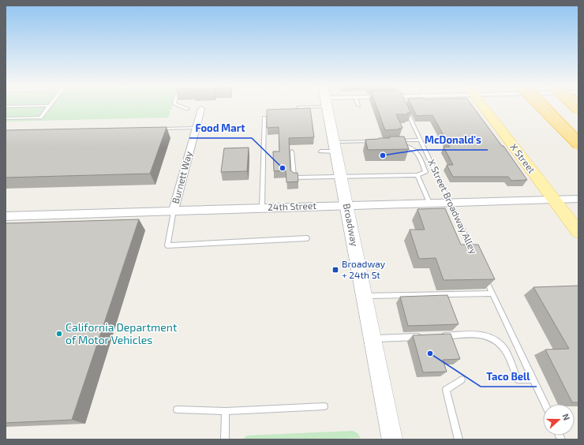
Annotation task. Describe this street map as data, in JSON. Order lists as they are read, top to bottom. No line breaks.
{"streets":{"main road":["X Street","Broadway"],"street":["Burnett Way","24th Street"],"lane":["X Street Broadway Alley"]},"crossings":[["X Street","24th Street"],["Burnett Way","24th Street"],["24th Street","X Street Broadway Alley"],["24th Street","Broadway"]],"places":{"other":["McDonald's","Food Mart","California Department of Motor Vehicles","Taco Bell"],"transit":["Broadway + 24th St"]},"north":"right"}
